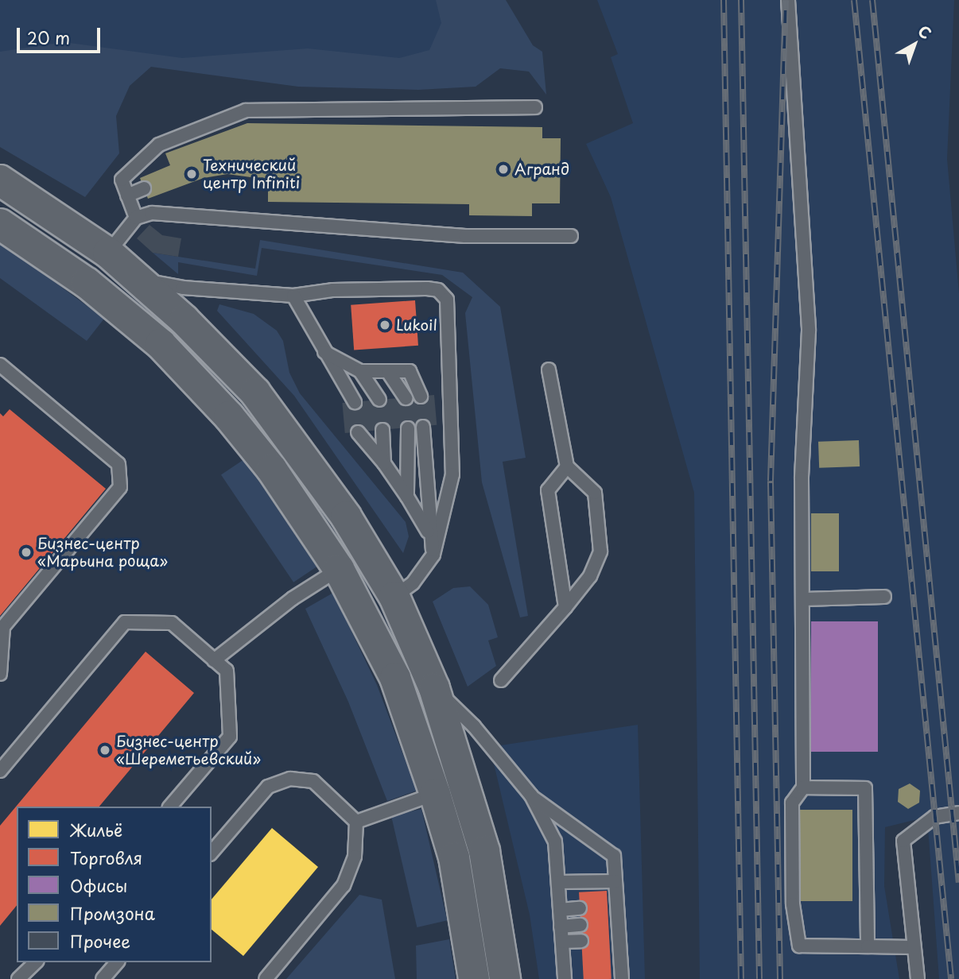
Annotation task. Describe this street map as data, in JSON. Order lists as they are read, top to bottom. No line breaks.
{"places":["Агранд","Технический центр Infiniti","Lukoil","Бизнес-центр «Марьина роща»","Бизнес-центр «Шереметьевский»"],"legend":["Жильё","Торговля","Офисы","Промзона","Прочее"],"scale_bar":"20 m","north":"top right"}
